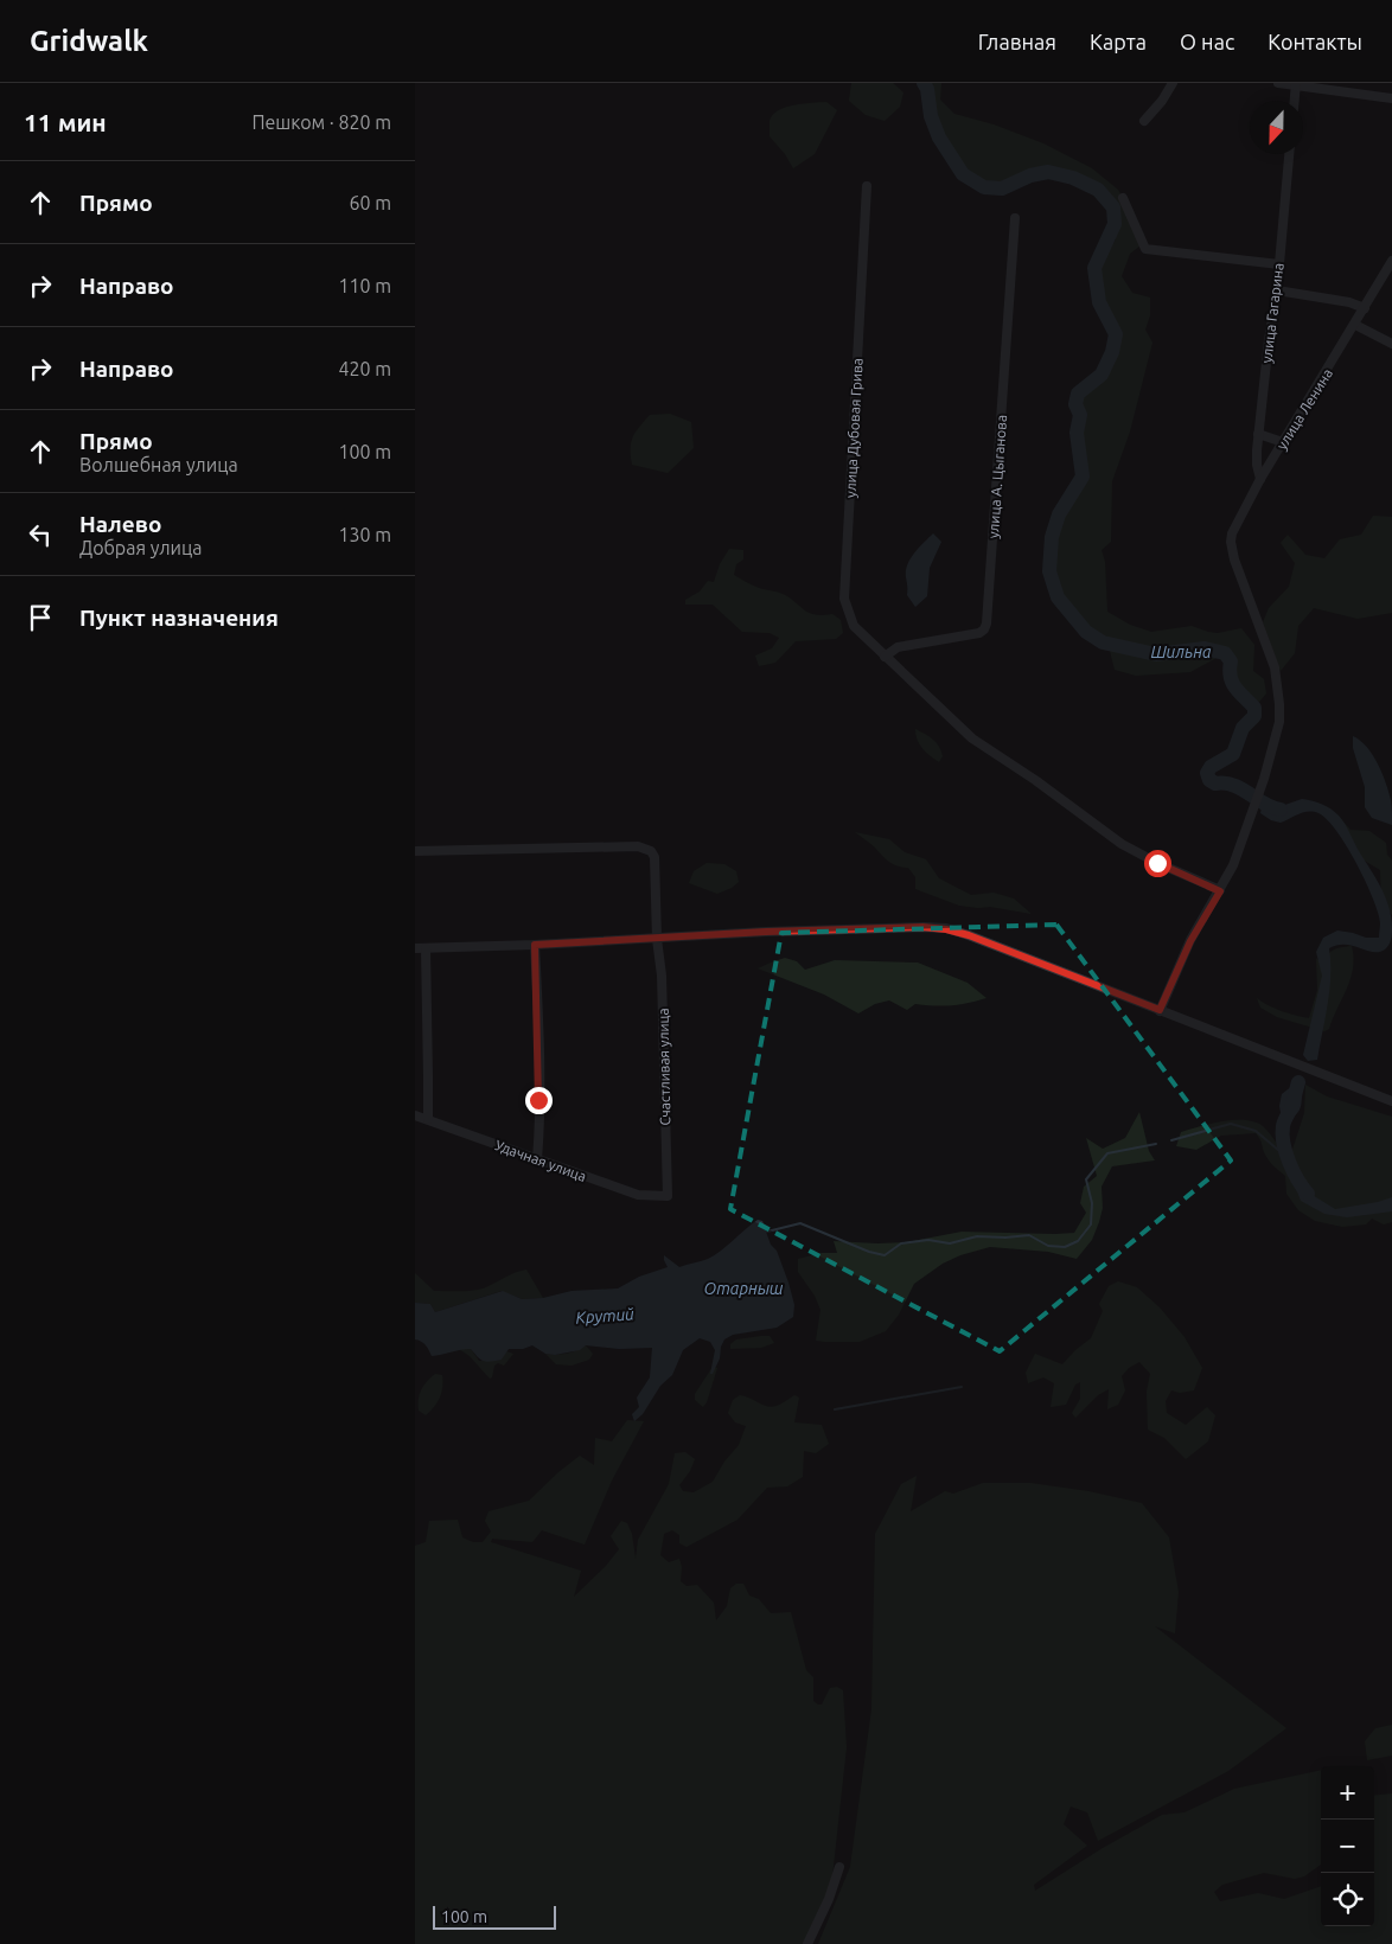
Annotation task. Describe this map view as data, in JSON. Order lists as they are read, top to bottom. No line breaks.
{"streets":{"street":["улица Гагарина","улица Ленина","улица Дубовая Грива","улица А. Цыганова","Счастливая улица","Удачная улица"]},"crossings":[["улица Гагарина","улица Ленина"],["улица Ленина","улица Дубовая Грива"],["улица Дубовая Грива","улица А. Цыганова"],["Счастливая улица","Удачная улица"]],"water":["Шильна","Отарныш","Крутий"],"scale_bar":"100 m","north":"bottom","page":{"header":"Gridwalk","nav":["Главная","Карта","О нас","Контакты"],"heading":["11 мин","Пешком · 820 m"],"list":[["Прямо","60 m"],["Направо","110 m"],["Направо","420 m"],["Прямо","Волшебная улица","100 m"],["Налево","Добрая улица","130 m"],"Пункт назначения"],"map_buttons":["+","−"],"scale":"100 m"}}
